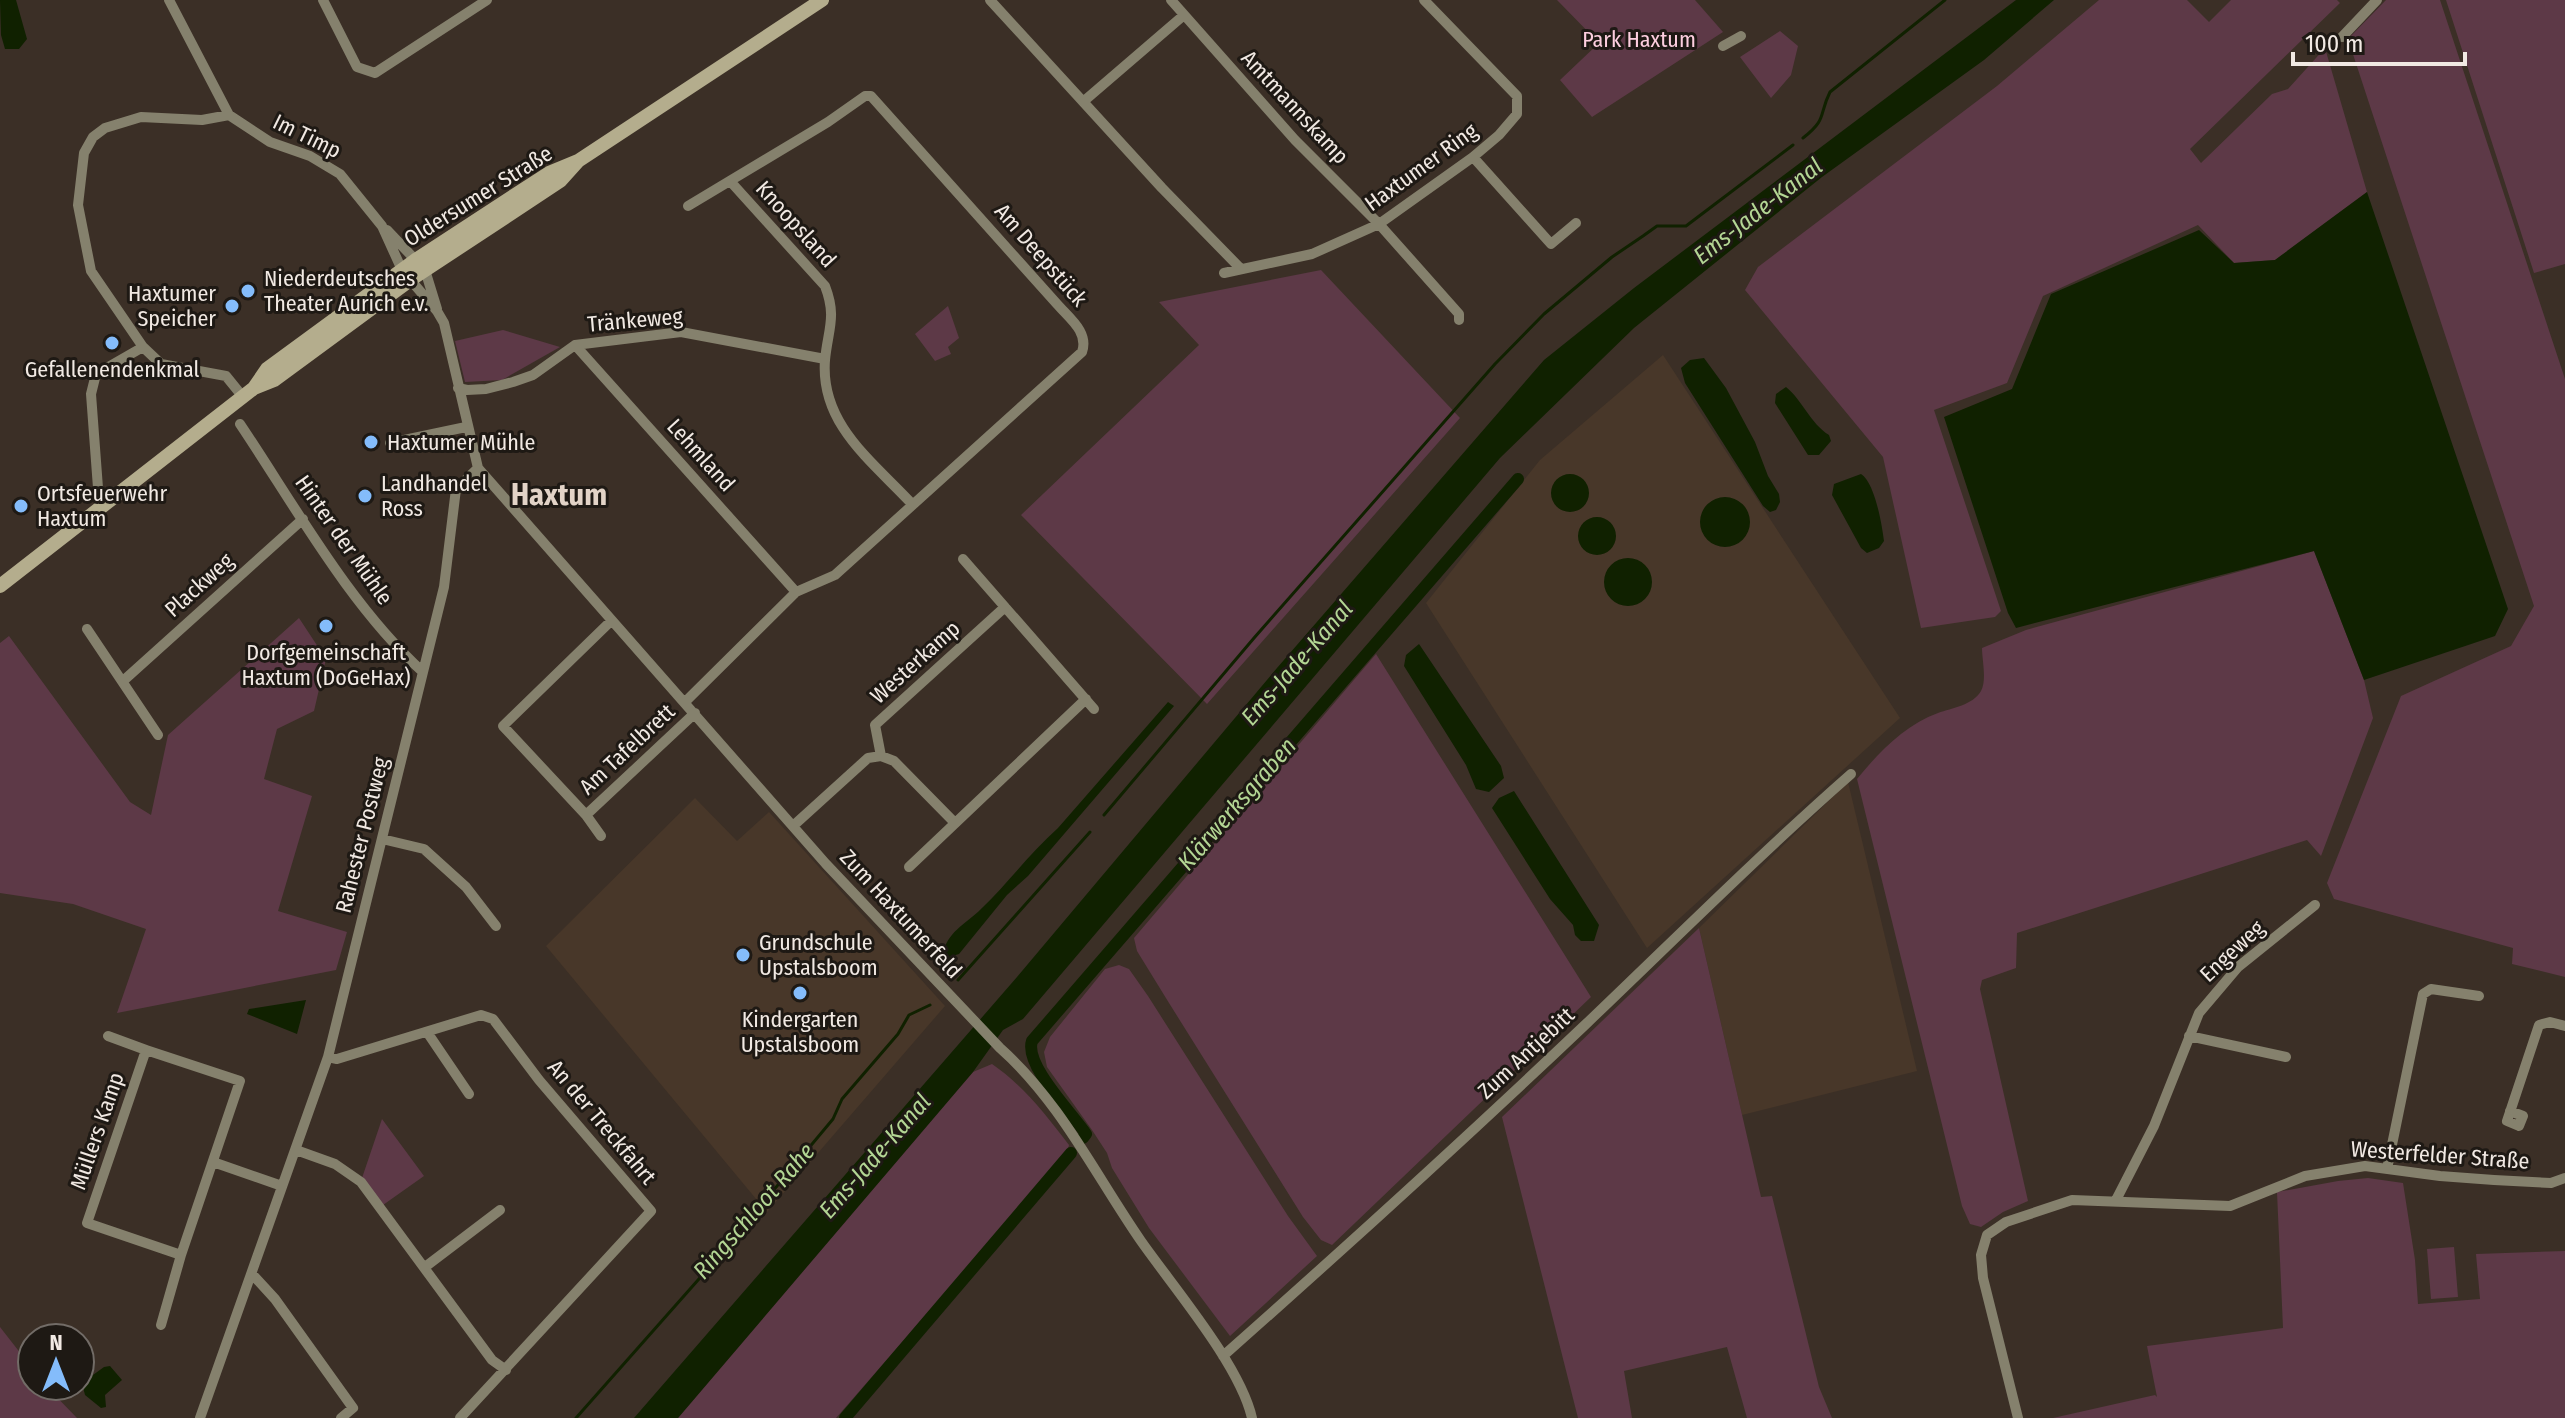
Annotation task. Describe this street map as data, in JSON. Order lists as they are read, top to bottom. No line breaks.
{"streets":{"main road":["Oldersumer Straße"],"street":["Amtmannskamp","Im Timp","Haxtumer Ring","Knoopsland","Am Deepstück","Tränkeweg","Lehmland","Hinter der Mühle","Plackweg","Westerkamp","Am Tafelbrett","Rahester Postweg","Zum Haxtumerfeld","Engeweg","Zum Antjebitt","An der Treckfahrt","Müllers Kamp","Westerfelder Straße"]},"crossings":[["Amtmannskamp","Haxtumer Ring"],["Im Timp","Oldersumer Straße"],["Knoopsland","Am Deepstück"],["Knoopsland","Tränkeweg"],["Am Deepstück","Lehmland"],["Am Deepstück","Zum Haxtumerfeld"],["Tränkeweg","Lehmland"],["Hinter der Mühle","Plackweg"],["Hinter der Mühle","Rahester Postweg"],["Am Tafelbrett","Zum Haxtumerfeld"],["Rahester Postweg","Zum Haxtumerfeld"],["Rahester Postweg","An der Treckfahrt"],["Zum Haxtumerfeld","Zum Antjebitt"],["Engeweg","Westerfelder Straße"]],"districts":["Haxtum"],"water":["Ems-Jade-Kanal","Klärwerksgraben","Ringschloot Rahe"],"parks":["Park Haxtum"],"places":["Niederdeutsches Theater Aurich e.v.","Haxtumer Speicher","Gefallenendenkmal","Haxtumer Mühle","Landhandel Ross","Ortsfeuerwehr Haxtum","Dorfgemeinschaft Haxtum (DoGeHax)","Grundschule Upstalsboom","Kindergarten Upstalsboom"],"scale_bar":"100 m","north":"top"}
